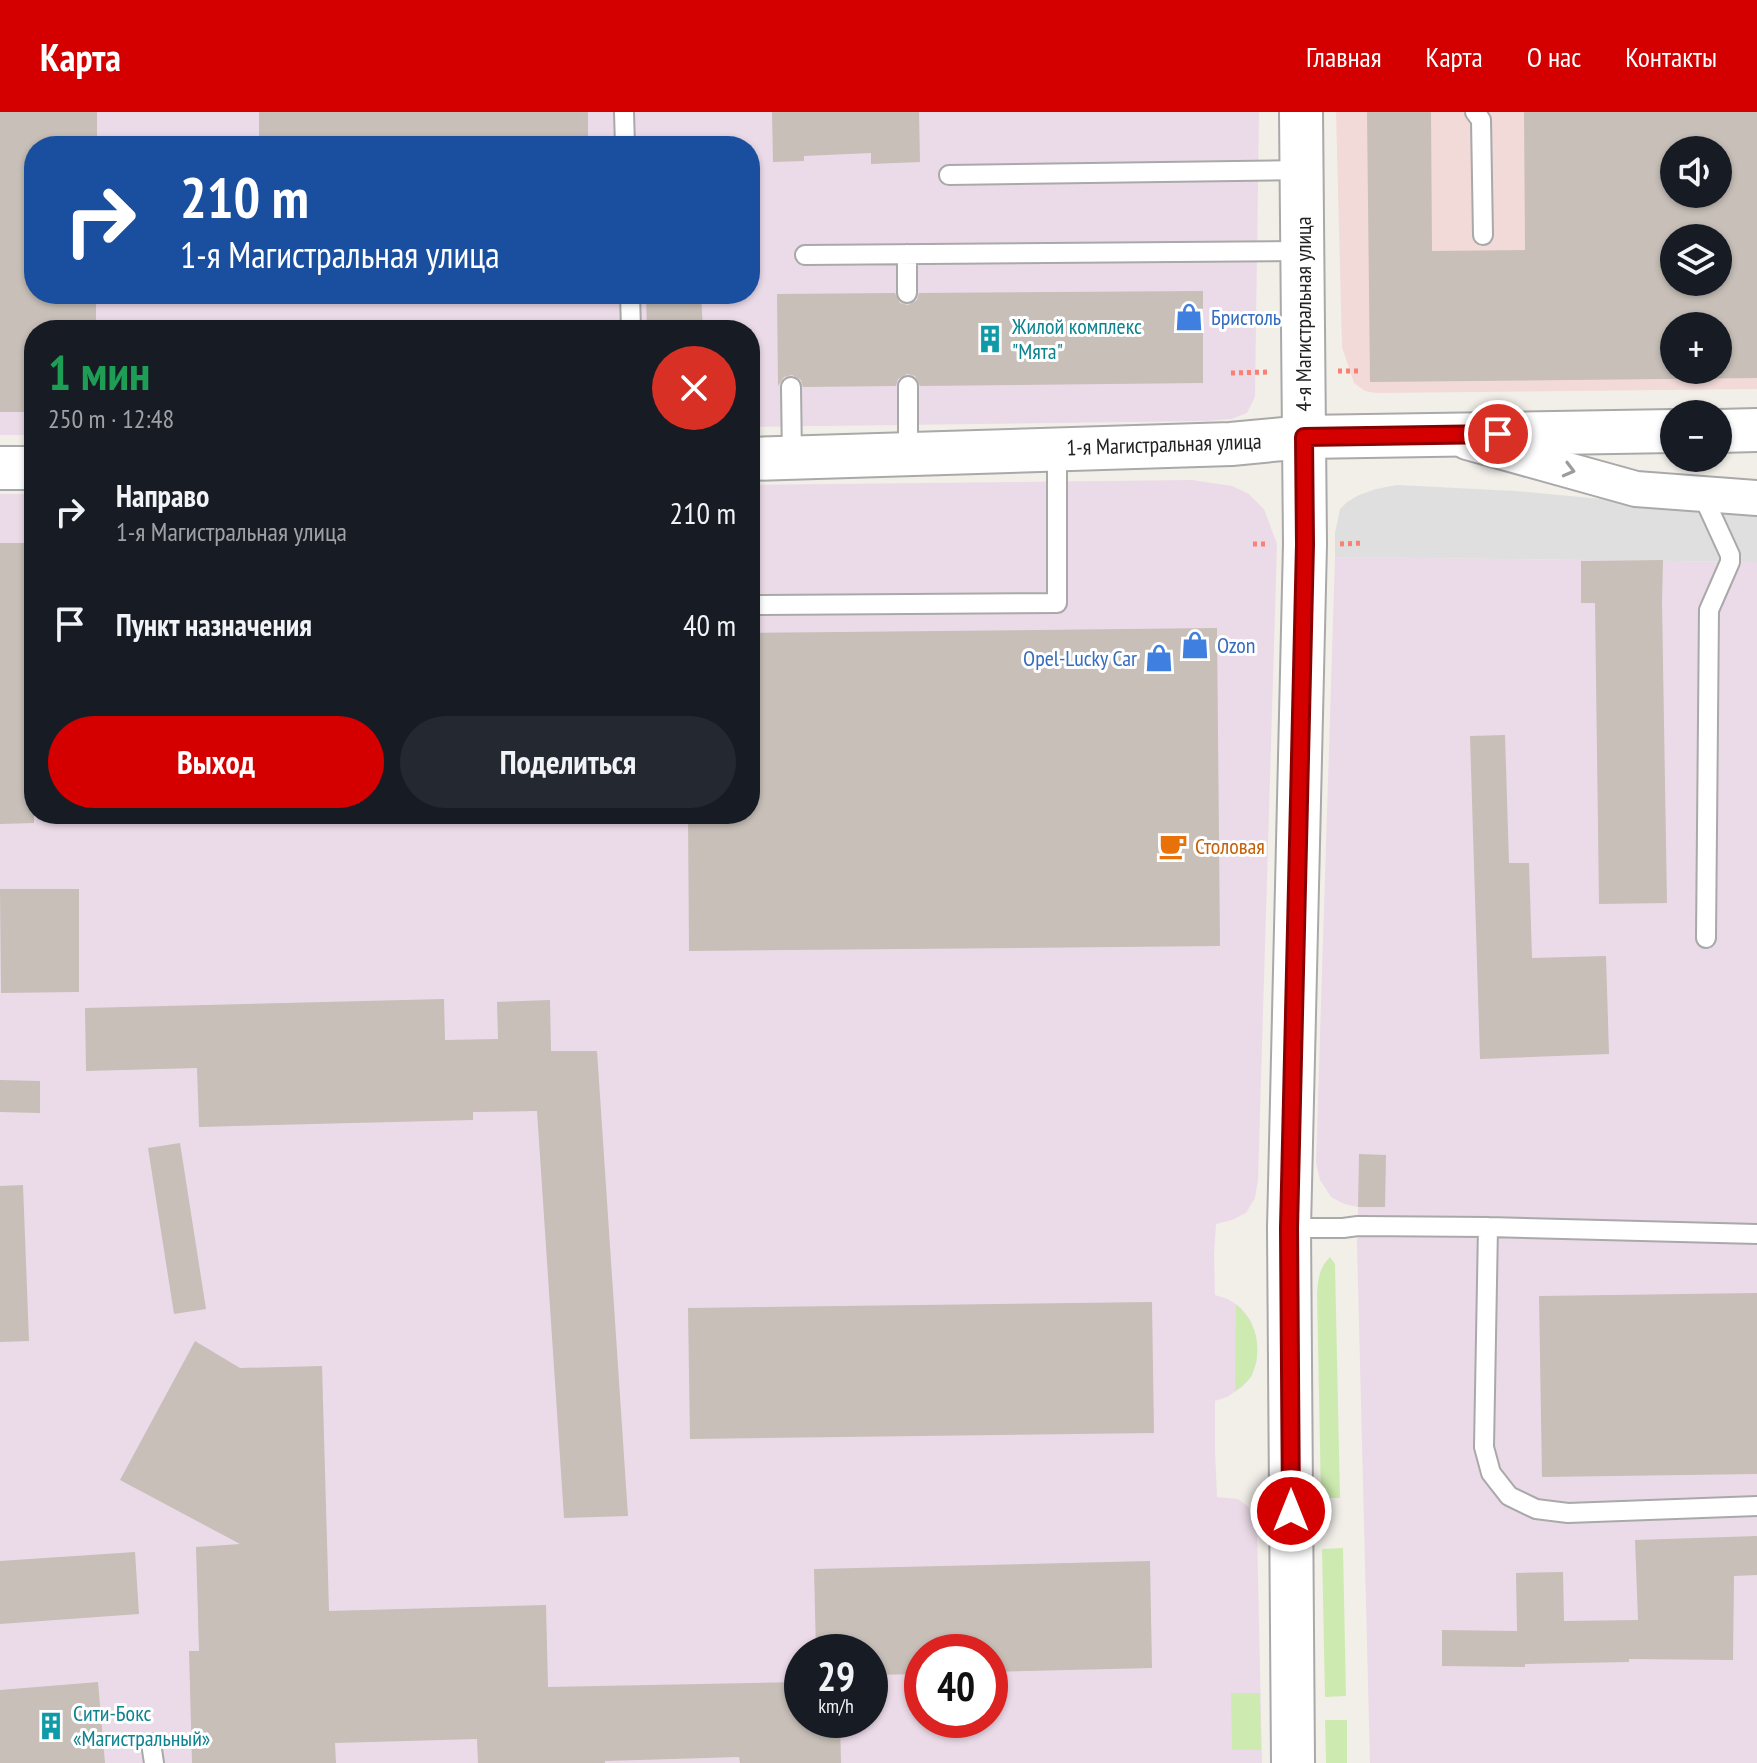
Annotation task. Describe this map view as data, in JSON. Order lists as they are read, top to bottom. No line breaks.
{"streets":{"street":["4-я Магистральная улица","1-я Магистральная улица"]},"crossings":[["4-я Магистральная улица","1-я Магистральная улица"]],"places":{"shop":["Бристоль","Ozon","Opel-Lucky Car"],"building":["Жилой комплекс \"Мята\"","Сити-Бокс «Магистральный»"],"cafe":["Столовая"]},"page":{"header":"Карта","nav":["Главная","Карта","О нас","Контакты"],"map_buttons":["+","−"],"turn":["210 m","1-я Магистральная улица"],"heading":["1 мин","250 m · 12:48"],"list":[{"name":"Направо","note":"1-я Магистральная улица","value":"210 m"},{"name":"Пункт назначения","value":"40 m"}],"buttons":["Выход","Поделиться"],"speed":"29 km/h","limit":"40"}}
